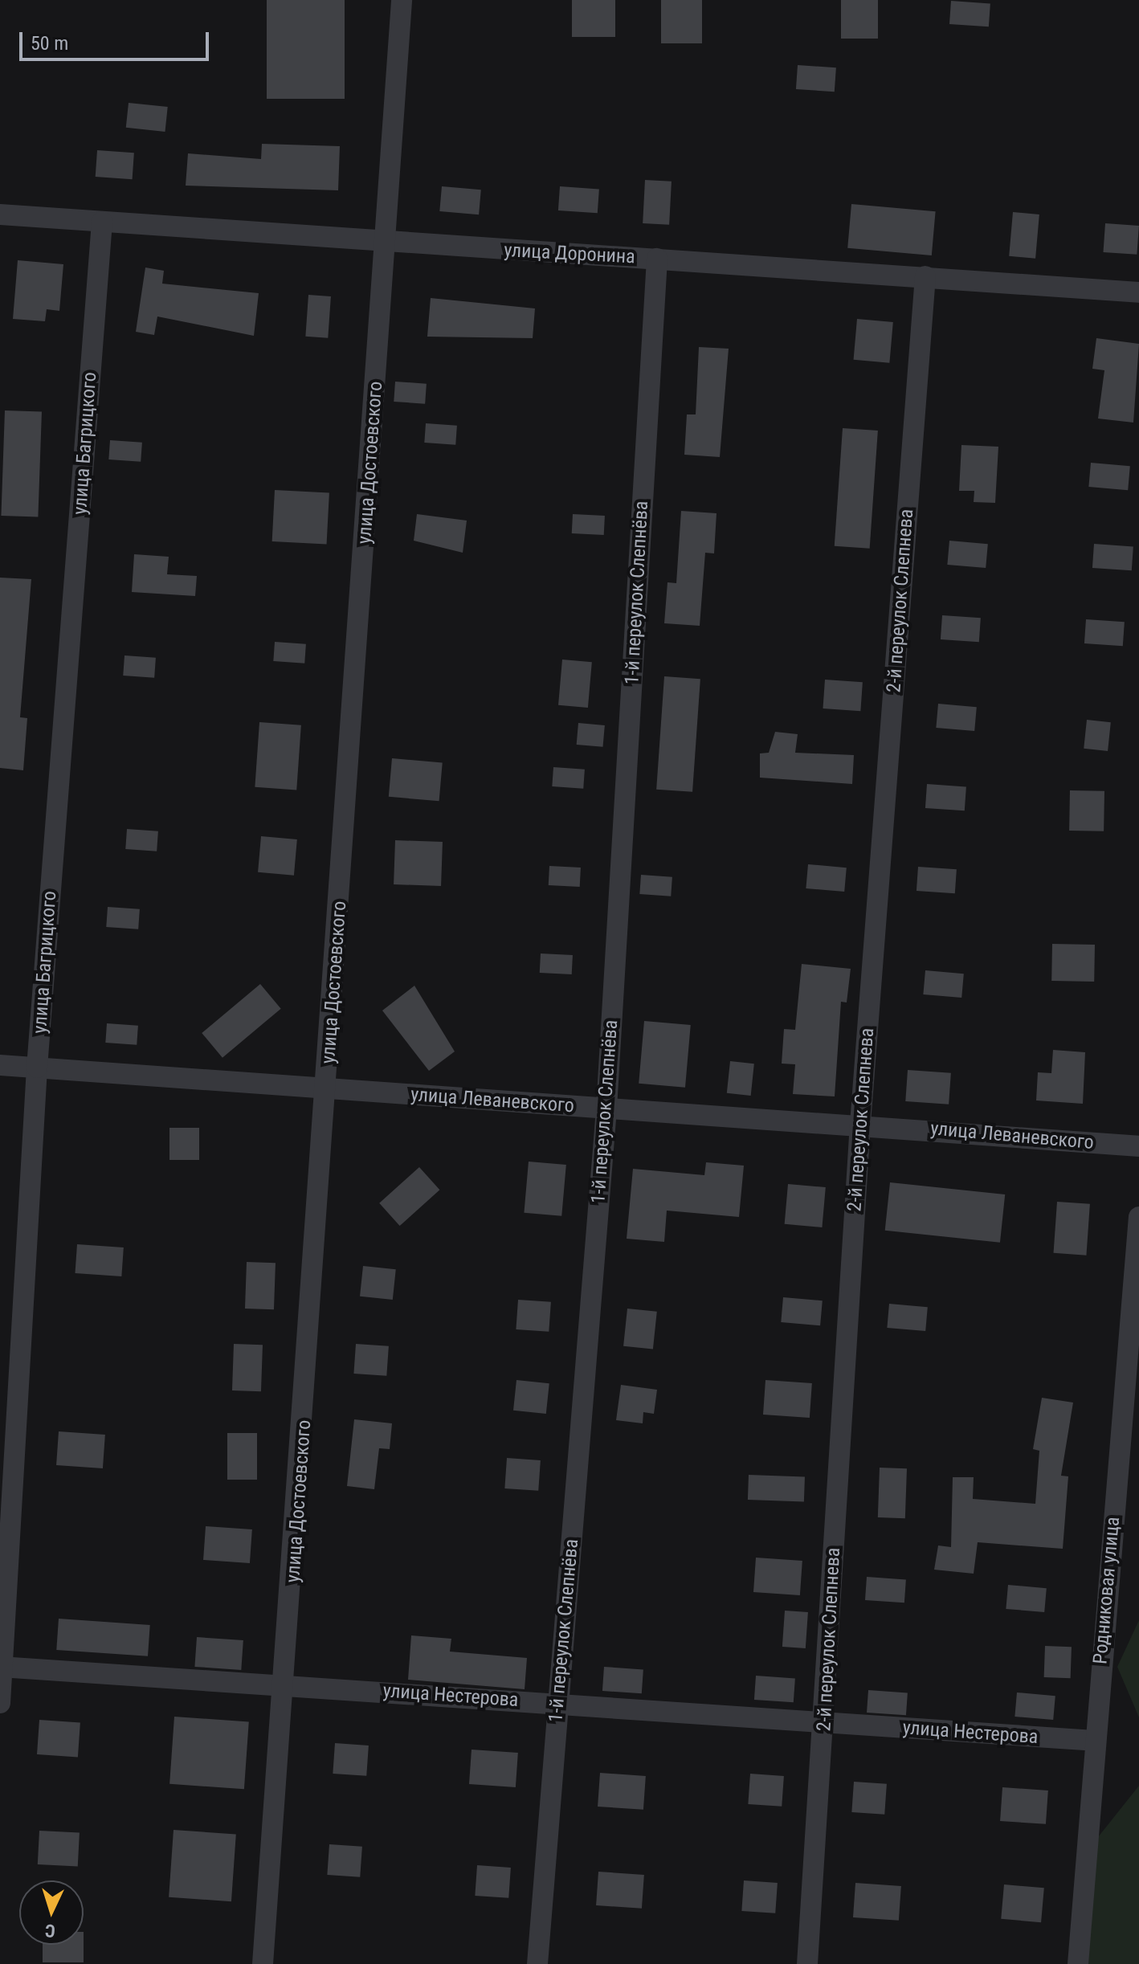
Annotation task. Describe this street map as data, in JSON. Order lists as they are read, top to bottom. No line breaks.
{"streets":{"street":["улица Доронина","улица Багрицкого","улица Достоевского","1-й переулок Слепнёва","2-й переулок Слепнева","улица Леваневского","Родниковая улица","улица Нестерова"]},"crossings":[["улица Доронина","улица Багрицкого"],["улица Доронина","улица Достоевского"],["улица Доронина","1-й переулок Слепнёва"],["улица Доронина","2-й переулок Слепнева"],["улица Багрицкого","улица Леваневского"],["улица Багрицкого","улица Нестерова"],["улица Достоевского","улица Леваневского"],["улица Достоевского","улица Нестерова"],["1-й переулок Слепнёва","улица Леваневского"],["1-й переулок Слепнёва","улица Нестерова"],["2-й переулок Слепнева","улица Леваневского"],["2-й переулок Слепнева","улица Нестерова"],["Родниковая улица","улица Нестерова"]],"scale_bar":"50 m","north":"bottom"}
